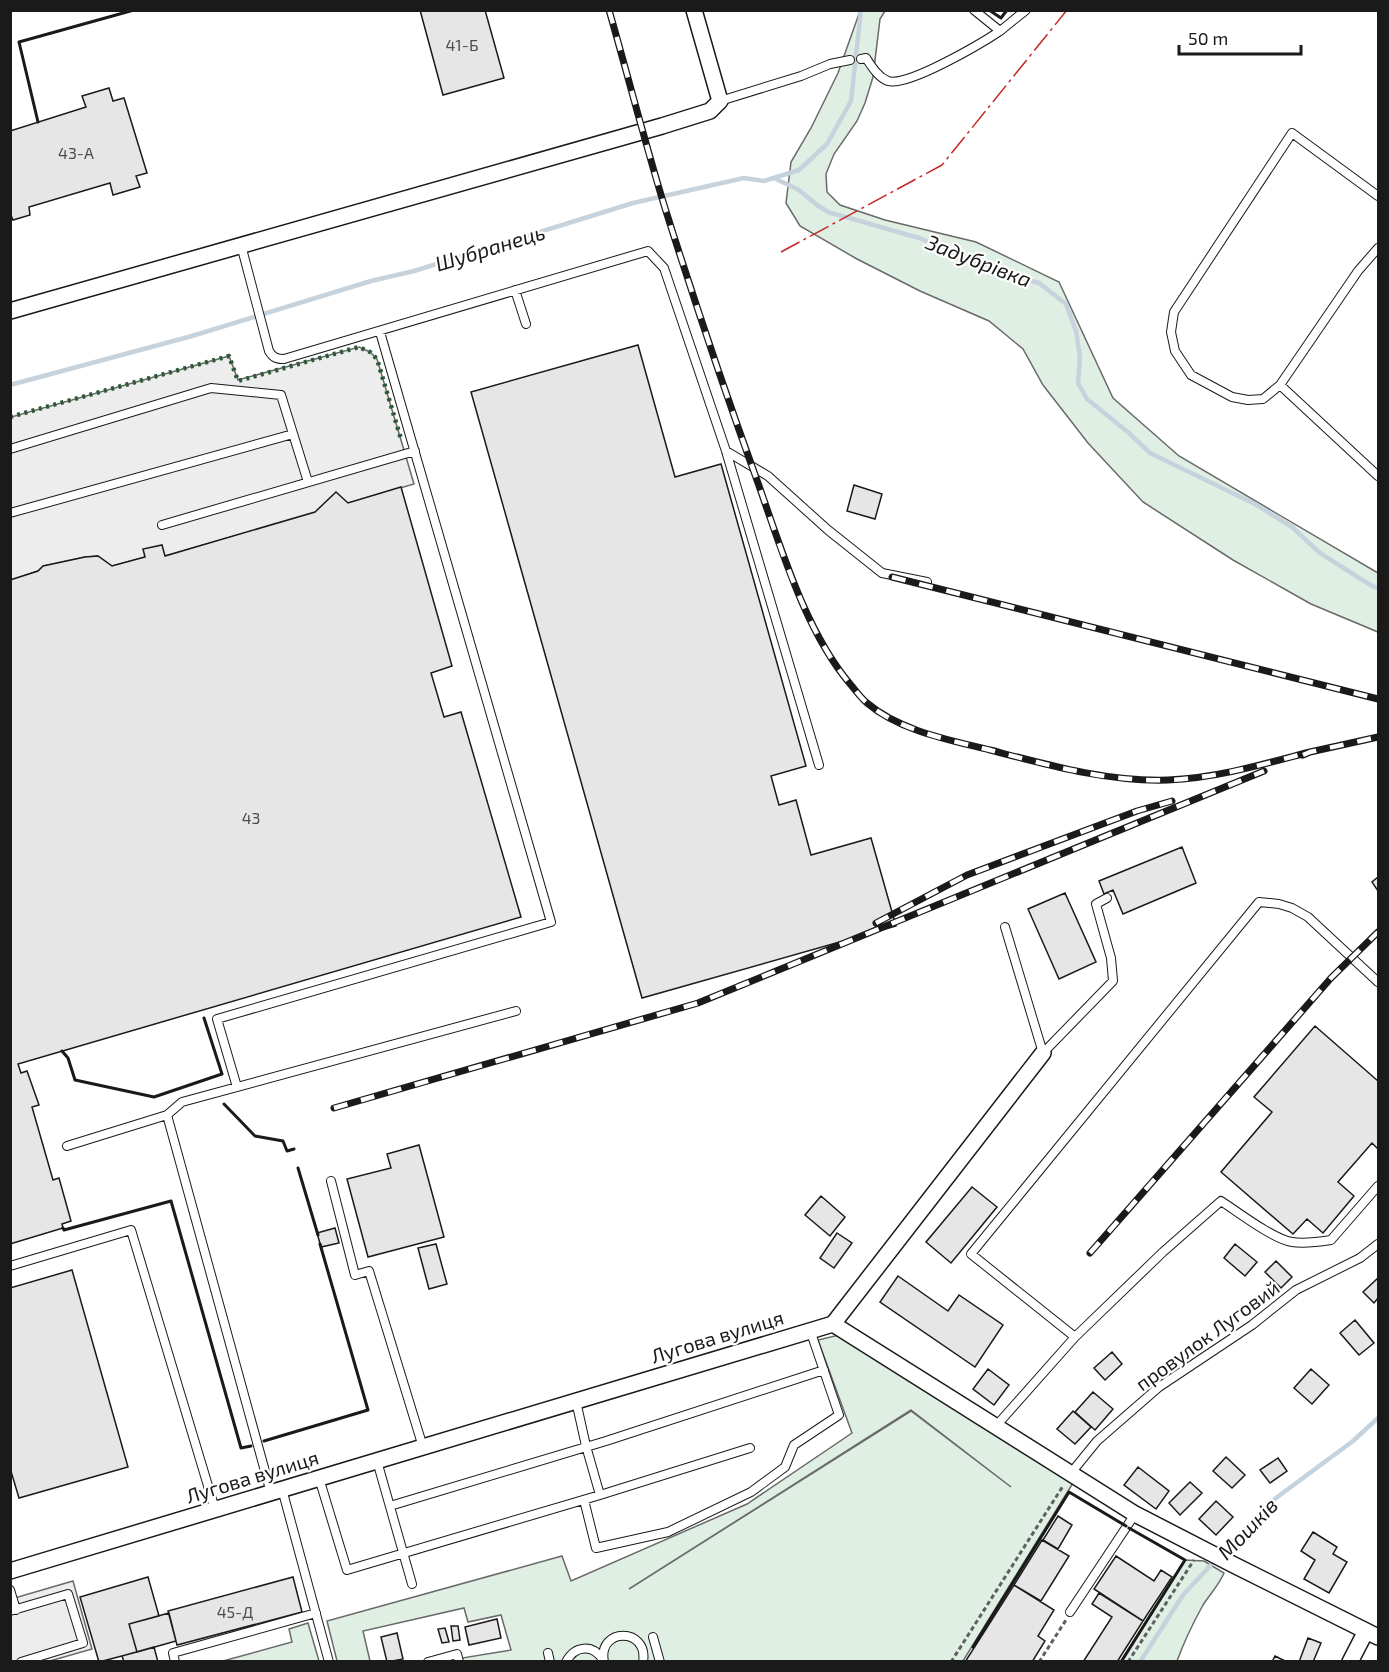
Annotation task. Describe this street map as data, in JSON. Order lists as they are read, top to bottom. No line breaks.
{"streets":{"street":["Лугова вулиця"],"lane":["провулок Луговий"]},"water":["Шубранець","Задубрівка","Мошків"],"house_numbers":["41-Б","43-А","43","45-Д"],"scale_bar":"50 m"}
